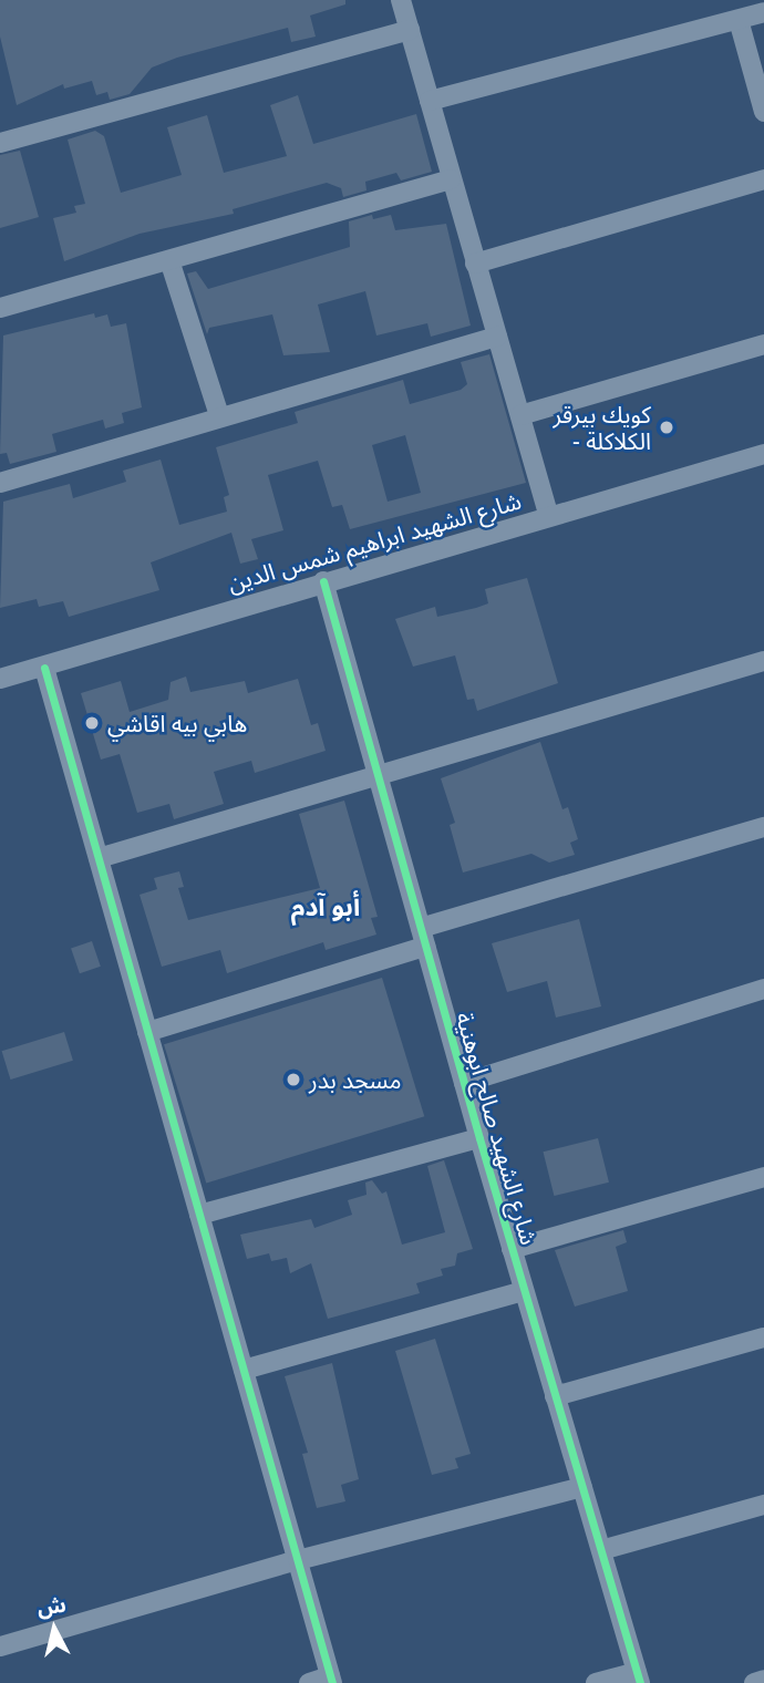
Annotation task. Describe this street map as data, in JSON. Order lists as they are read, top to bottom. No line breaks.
{"streets":{"street":["شارع الشهيد ابراهيم شمس الدين","شارع الشهيد صالح ابوهنية"]},"crossings":[["شارع الشهيد ابراهيم شمس الدين","شارع الشهيد صالح ابوهنية"]],"districts":["أبو آدم"],"places":["كويك بيرقر - الكلاكلة","هابي بيه اقاشي","مسجد بدر"],"north":"top"}
